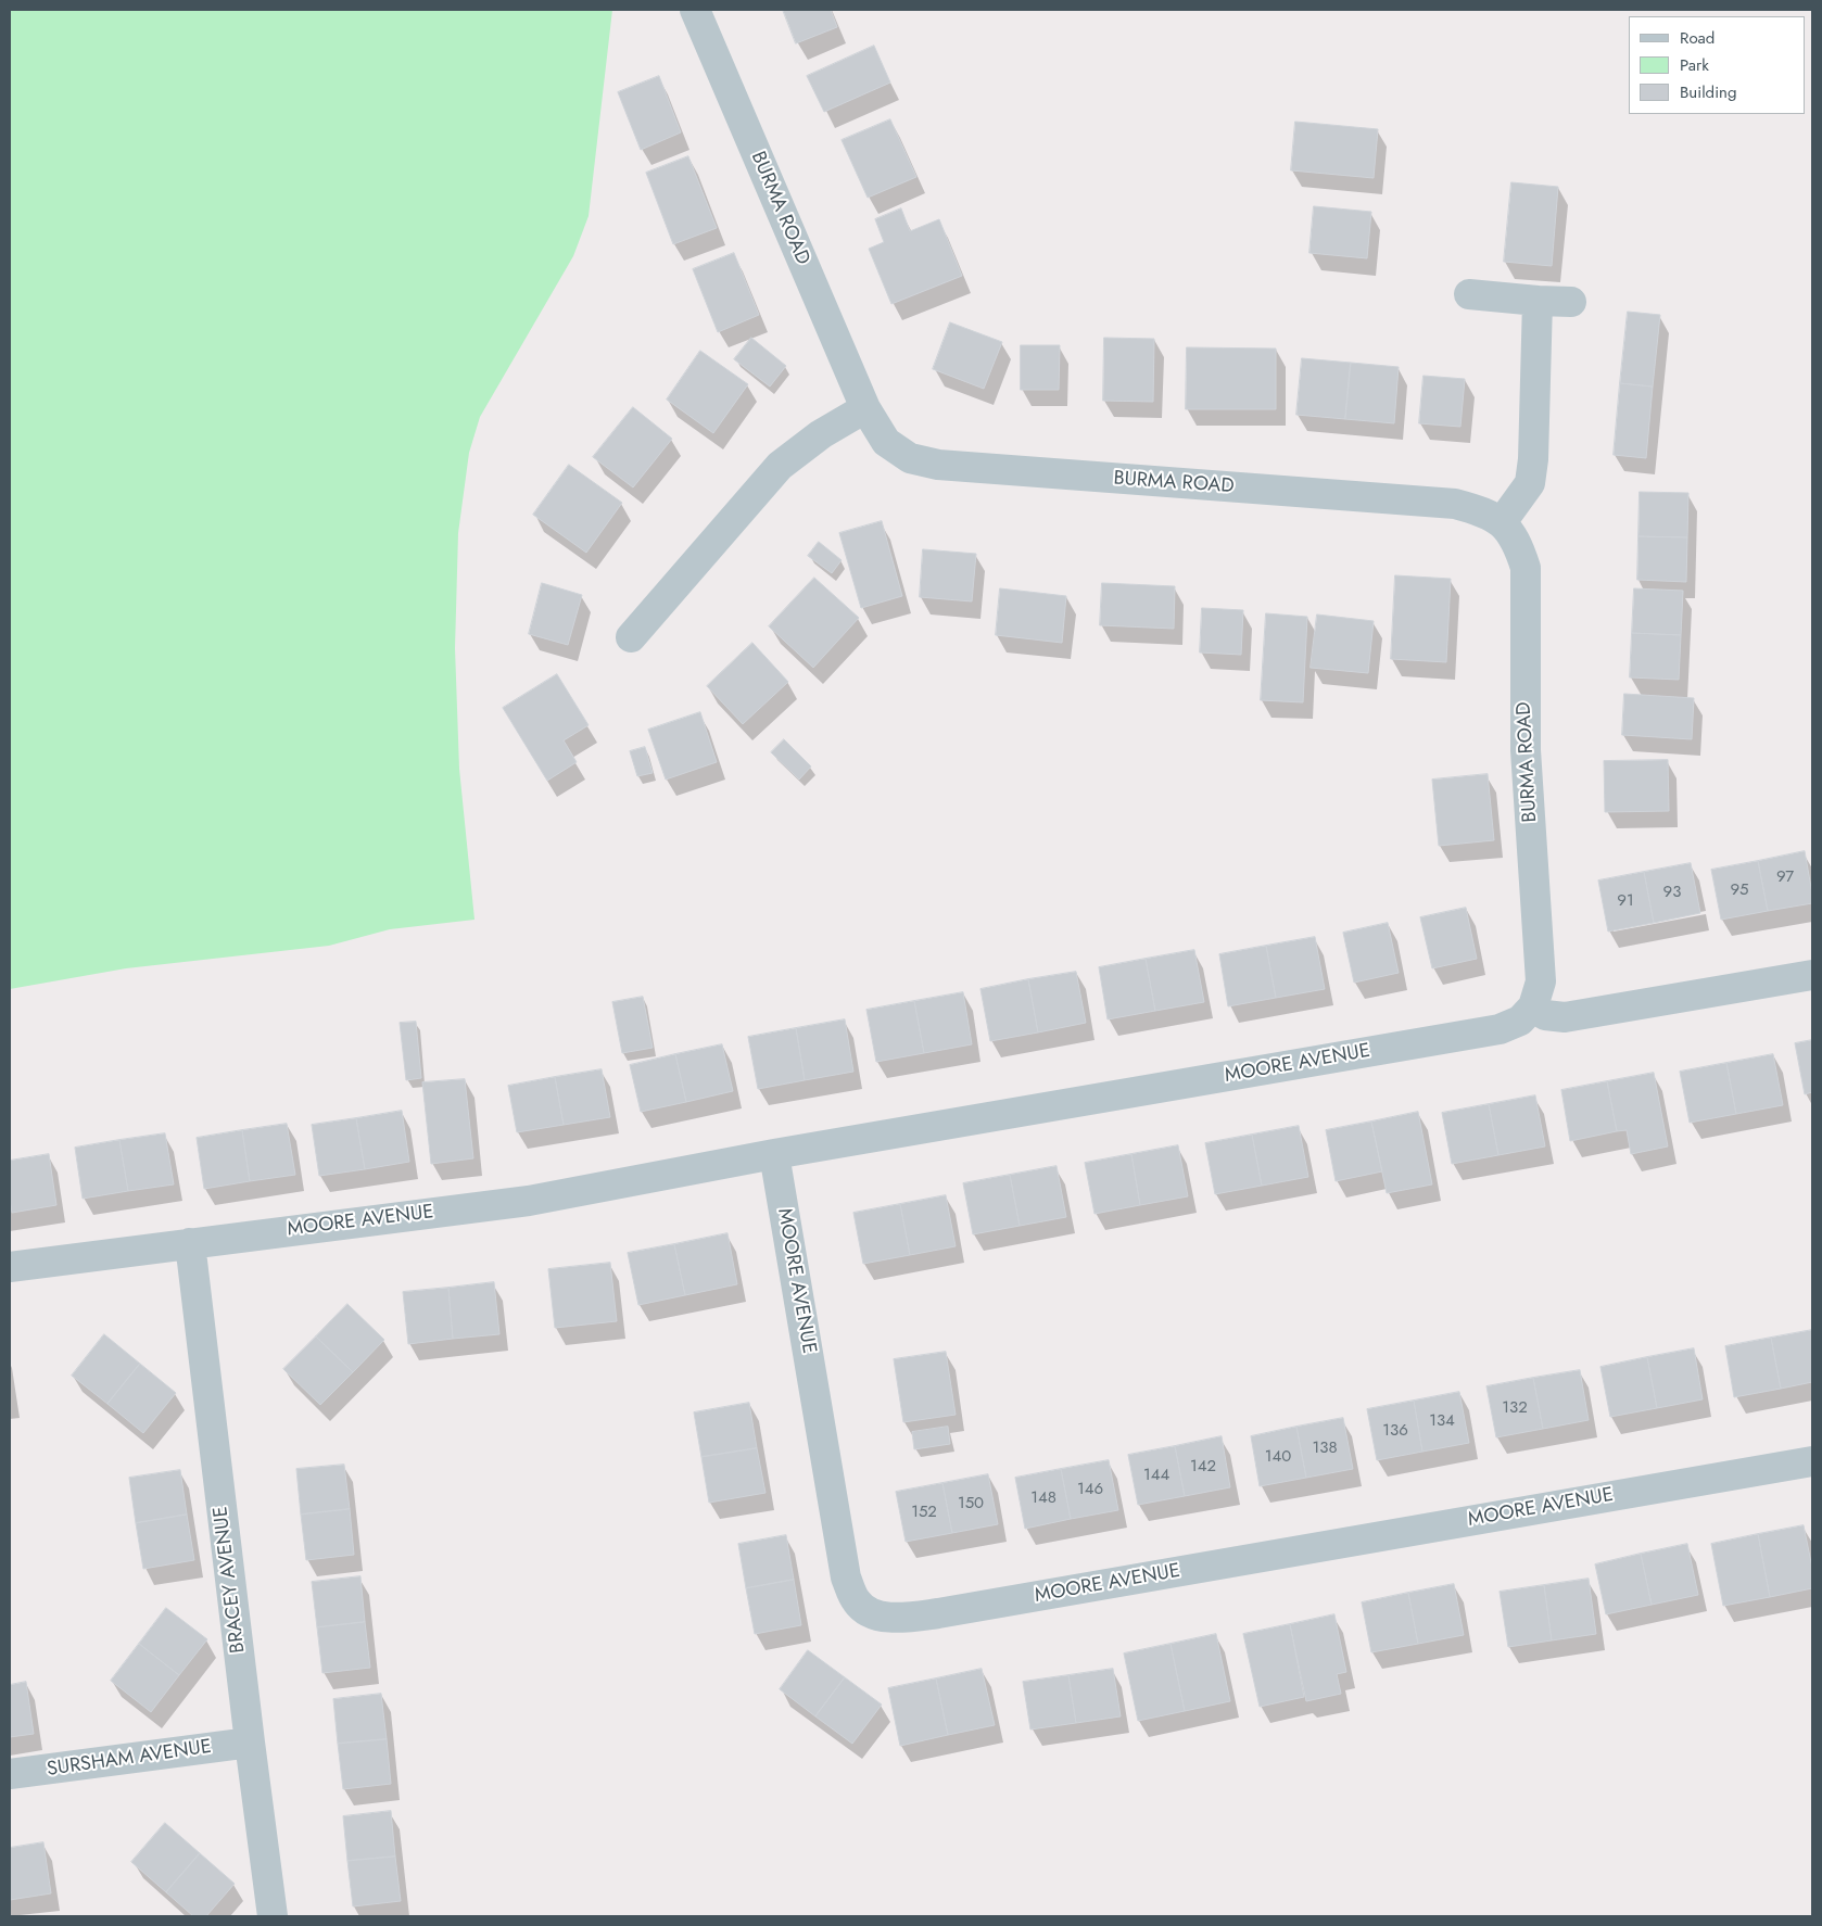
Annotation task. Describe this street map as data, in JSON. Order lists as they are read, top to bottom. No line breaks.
{"streets":{"street":["BURMA ROAD","MOORE AVENUE","BRACEY AVENUE","SURSHAM AVENUE"]},"crossings":[["BURMA ROAD","MOORE AVENUE"],["MOORE AVENUE","BRACEY AVENUE"],["BRACEY AVENUE","SURSHAM AVENUE"]],"house_numbers":["97","95","93","91","132","134","136","138","140","142","144","146","148","150","152"],"legend":["Road","Park","Building"]}
